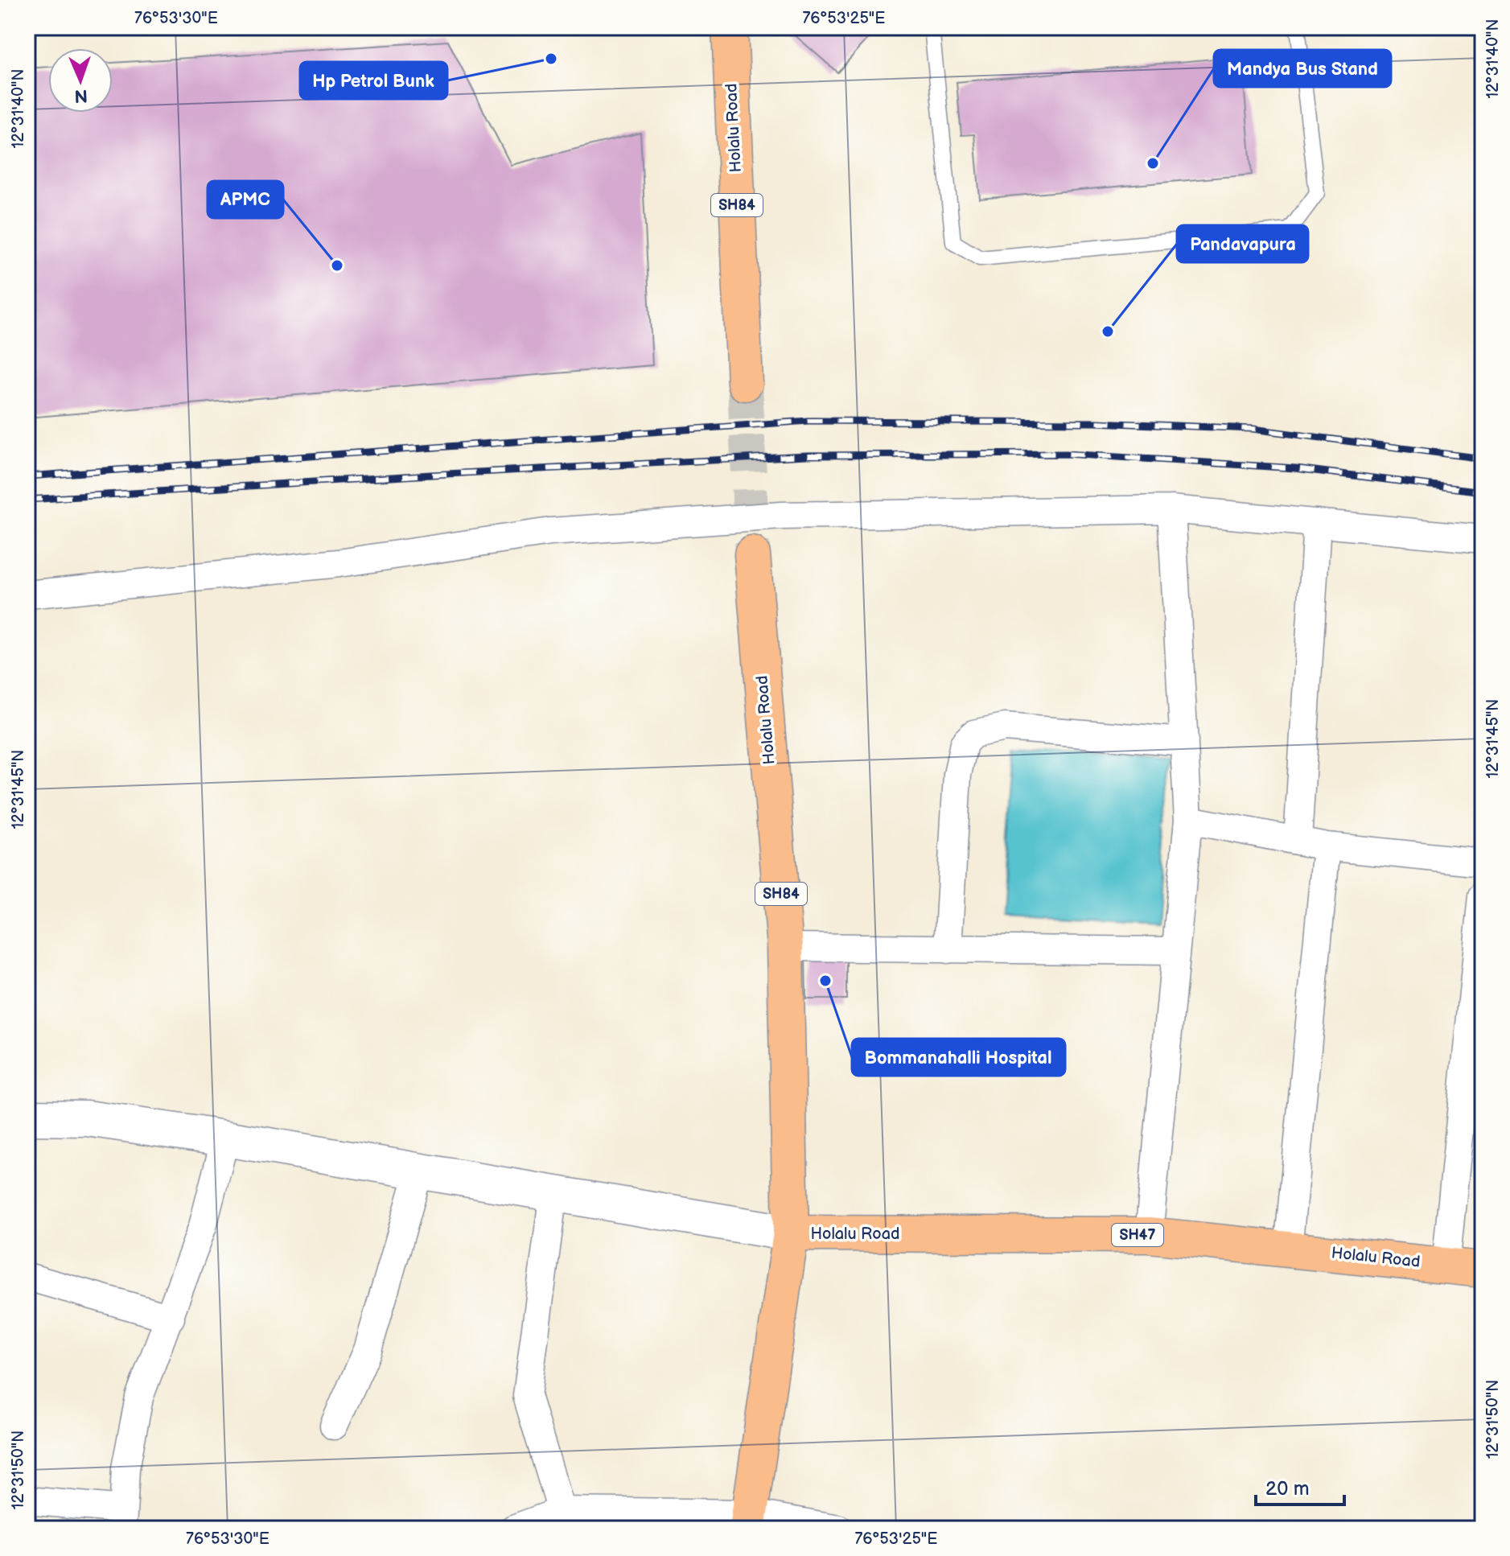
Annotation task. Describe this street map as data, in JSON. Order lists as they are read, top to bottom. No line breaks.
{"streets":{"main road":["Holalu Road","SH84","SH47"]},"crossings":[["Holalu Road","SH84"]],"places":["Hp Petrol Bunk","Mandya Bus Stand","APMC","Pandavapura","Bommanahalli Hospital"],"scale_bar":"20 m","north":"bottom","coordinates":["76°53'30\"E","76°53'25\"E","12°31'40\"N","12°31'45\"N","12°31'50\"N"]}
